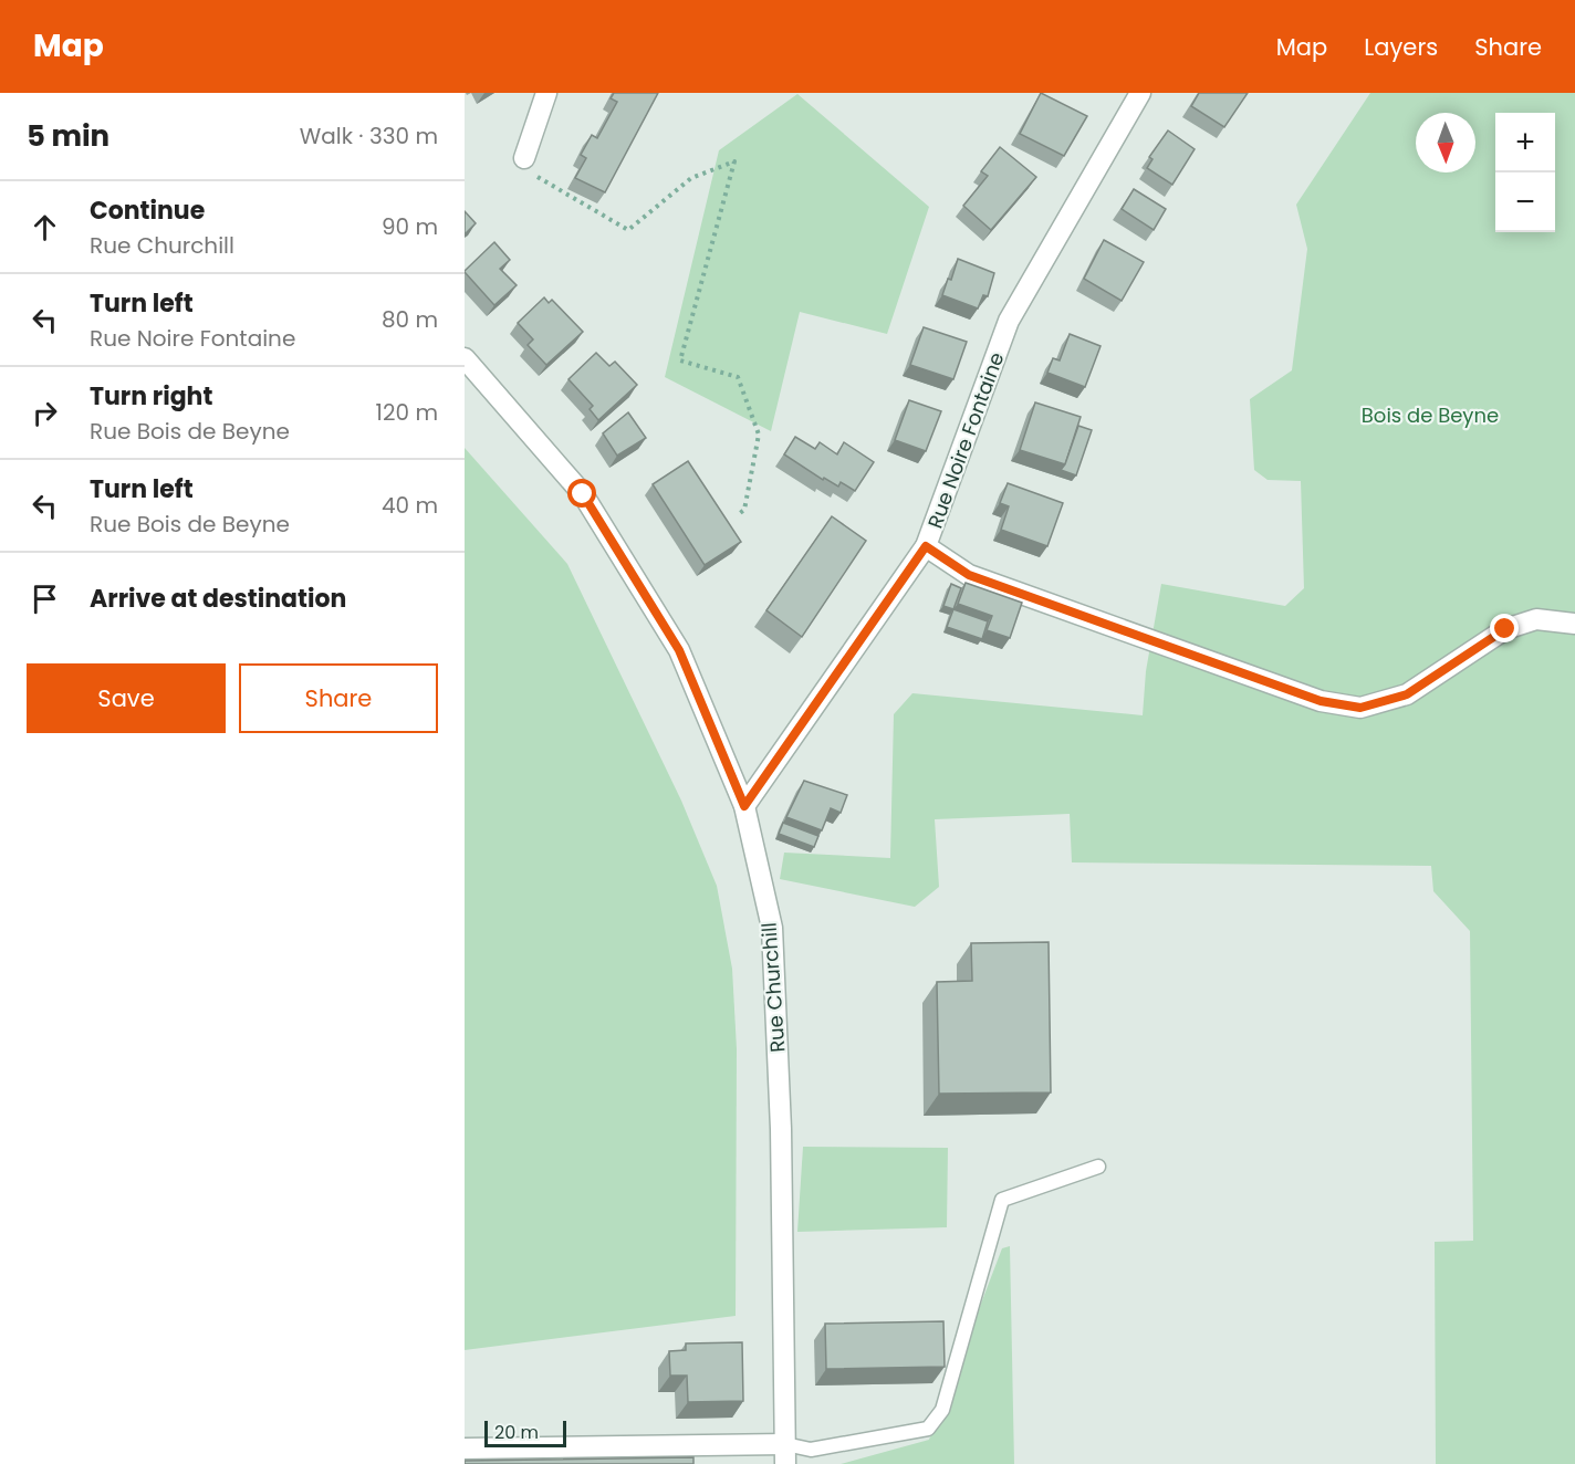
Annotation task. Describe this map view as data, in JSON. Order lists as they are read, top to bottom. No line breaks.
{"streets":{"street":["Rue Noire Fontaine","Rue Churchill"]},"crossings":[["Rue Noire Fontaine","Rue Churchill"]],"parks":["Bois de Beyne"],"scale_bar":"20 m","north":"bottom","page":{"header":"Map","nav":["Map","Layers","Share"],"heading":["5 min","Walk · 330 m"],"map_buttons":["+","−"],"list":[["Continue","Rue Churchill","90 m"],["Turn left","Rue Noire Fontaine","80 m"],["Turn right","Rue Bois de Beyne","120 m"],["Turn left","Rue Bois de Beyne","40 m"],"Arrive at destination"],"buttons":["Save","Share"],"scale":"20 m"}}
